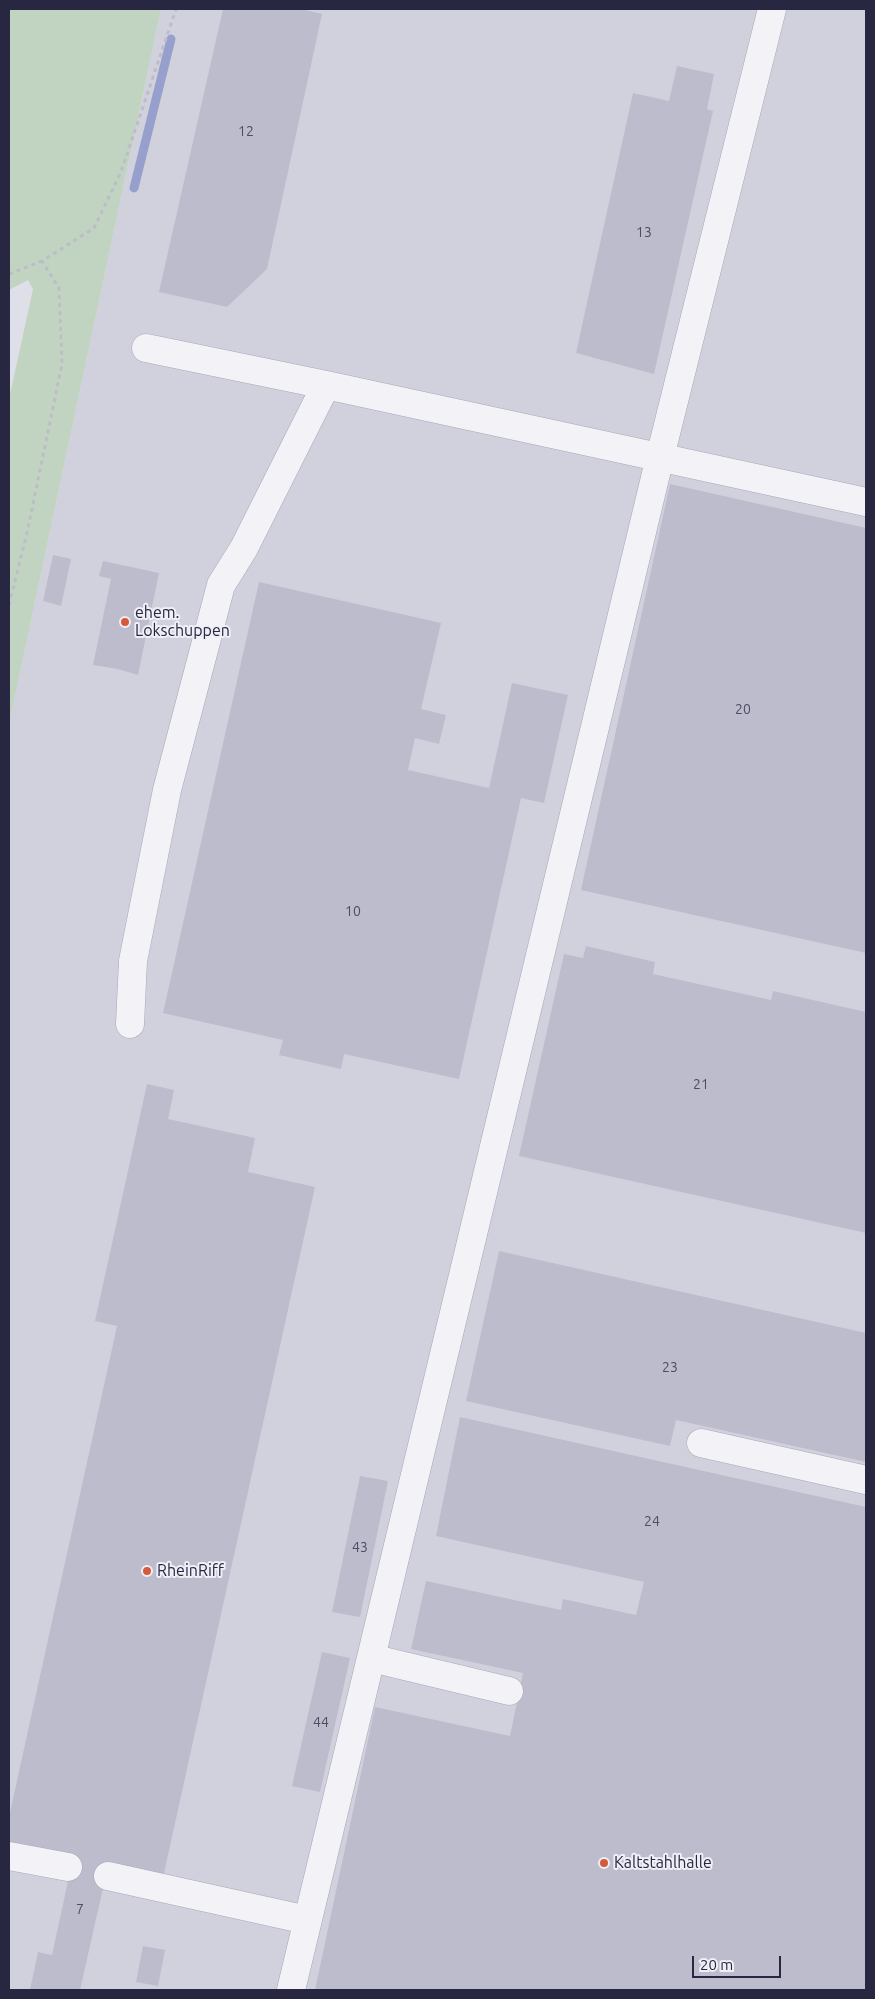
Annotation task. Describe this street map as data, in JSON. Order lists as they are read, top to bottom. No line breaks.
{"places":["ehem. Lokschuppen","RheinRiff","Kaltstahlhalle"],"house_numbers":["12","13","20","10","21","23","24","43","44","7"],"scale_bar":"20 m"}
